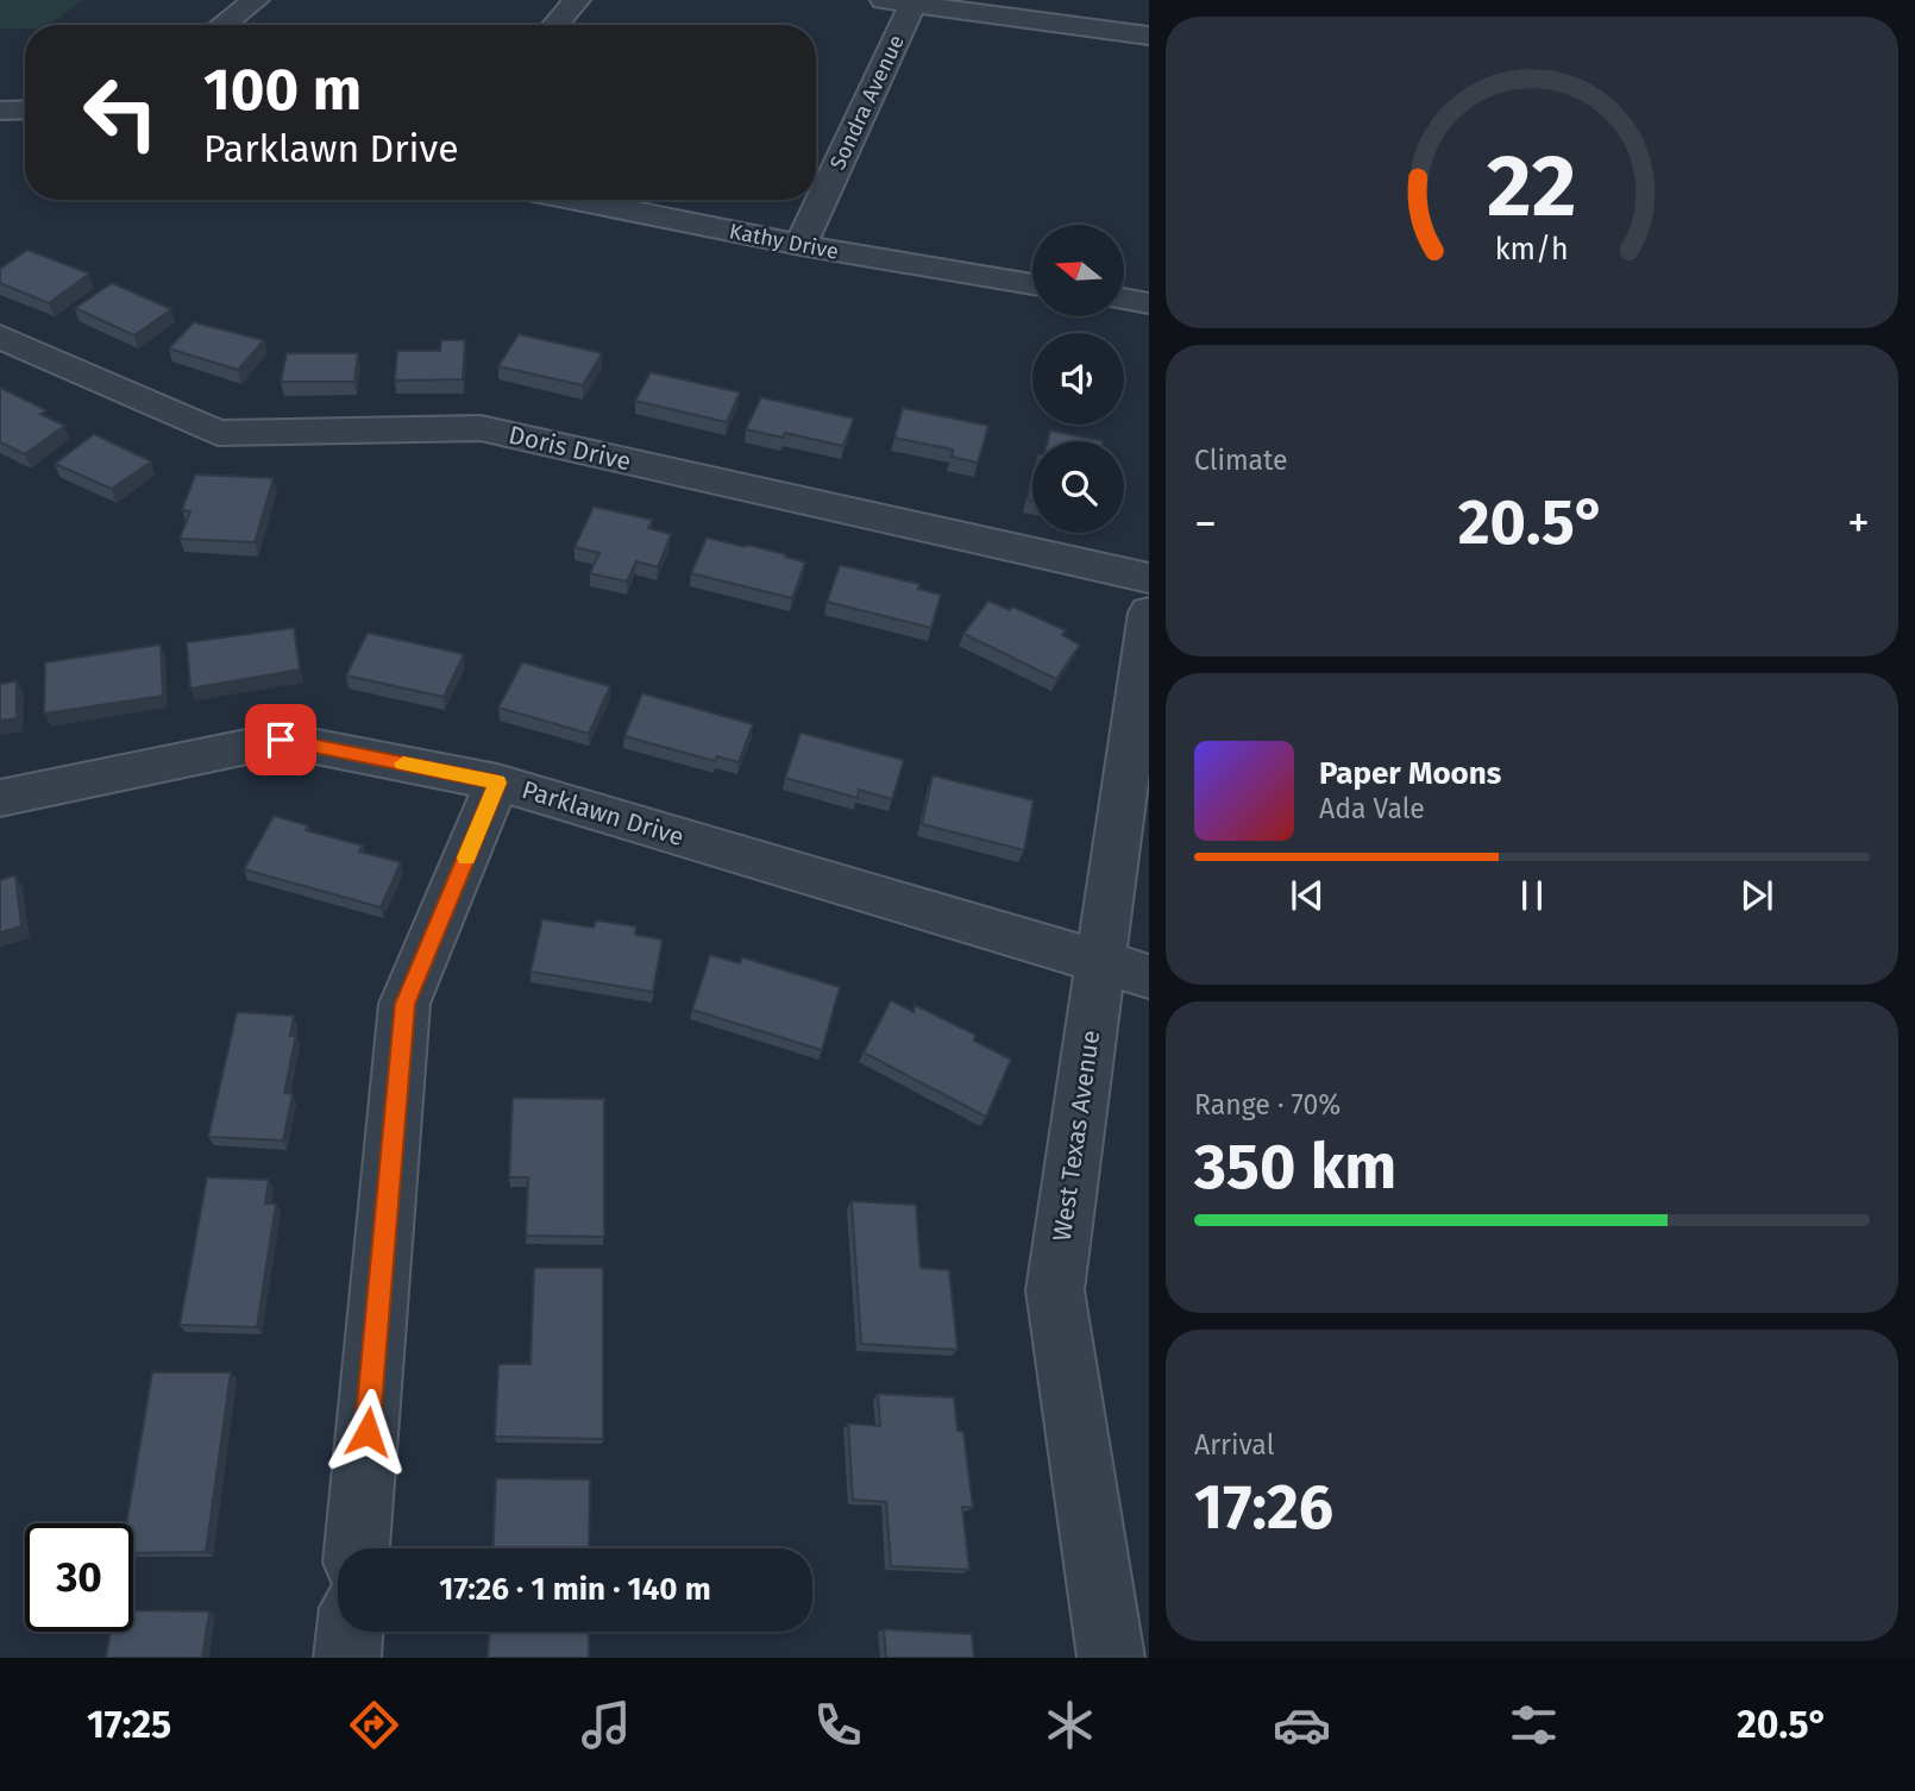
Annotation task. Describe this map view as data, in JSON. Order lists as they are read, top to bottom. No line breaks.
{"streets":{"street":["Sondra Avenue","Kathy Drive","Doris Drive","Parklawn Drive","West Texas Avenue"]},"crossings":[["Sondra Avenue","Kathy Drive"],["Parklawn Drive","West Texas Avenue"]],"north":"left","page":{"turn":["100 m","Parklawn Drive"],"tile":["Climate",["Range · 70%","350 km"],["Arrival","17:26"]],"heat":["−","20.5°","+"],"song":["Paper Moons","Ada Vale"],"limit":"30","trip":"17:26 · 1 min · 140 m","tabs":["17:25","20.5°"],"gauge":["22","km/h"]}}
